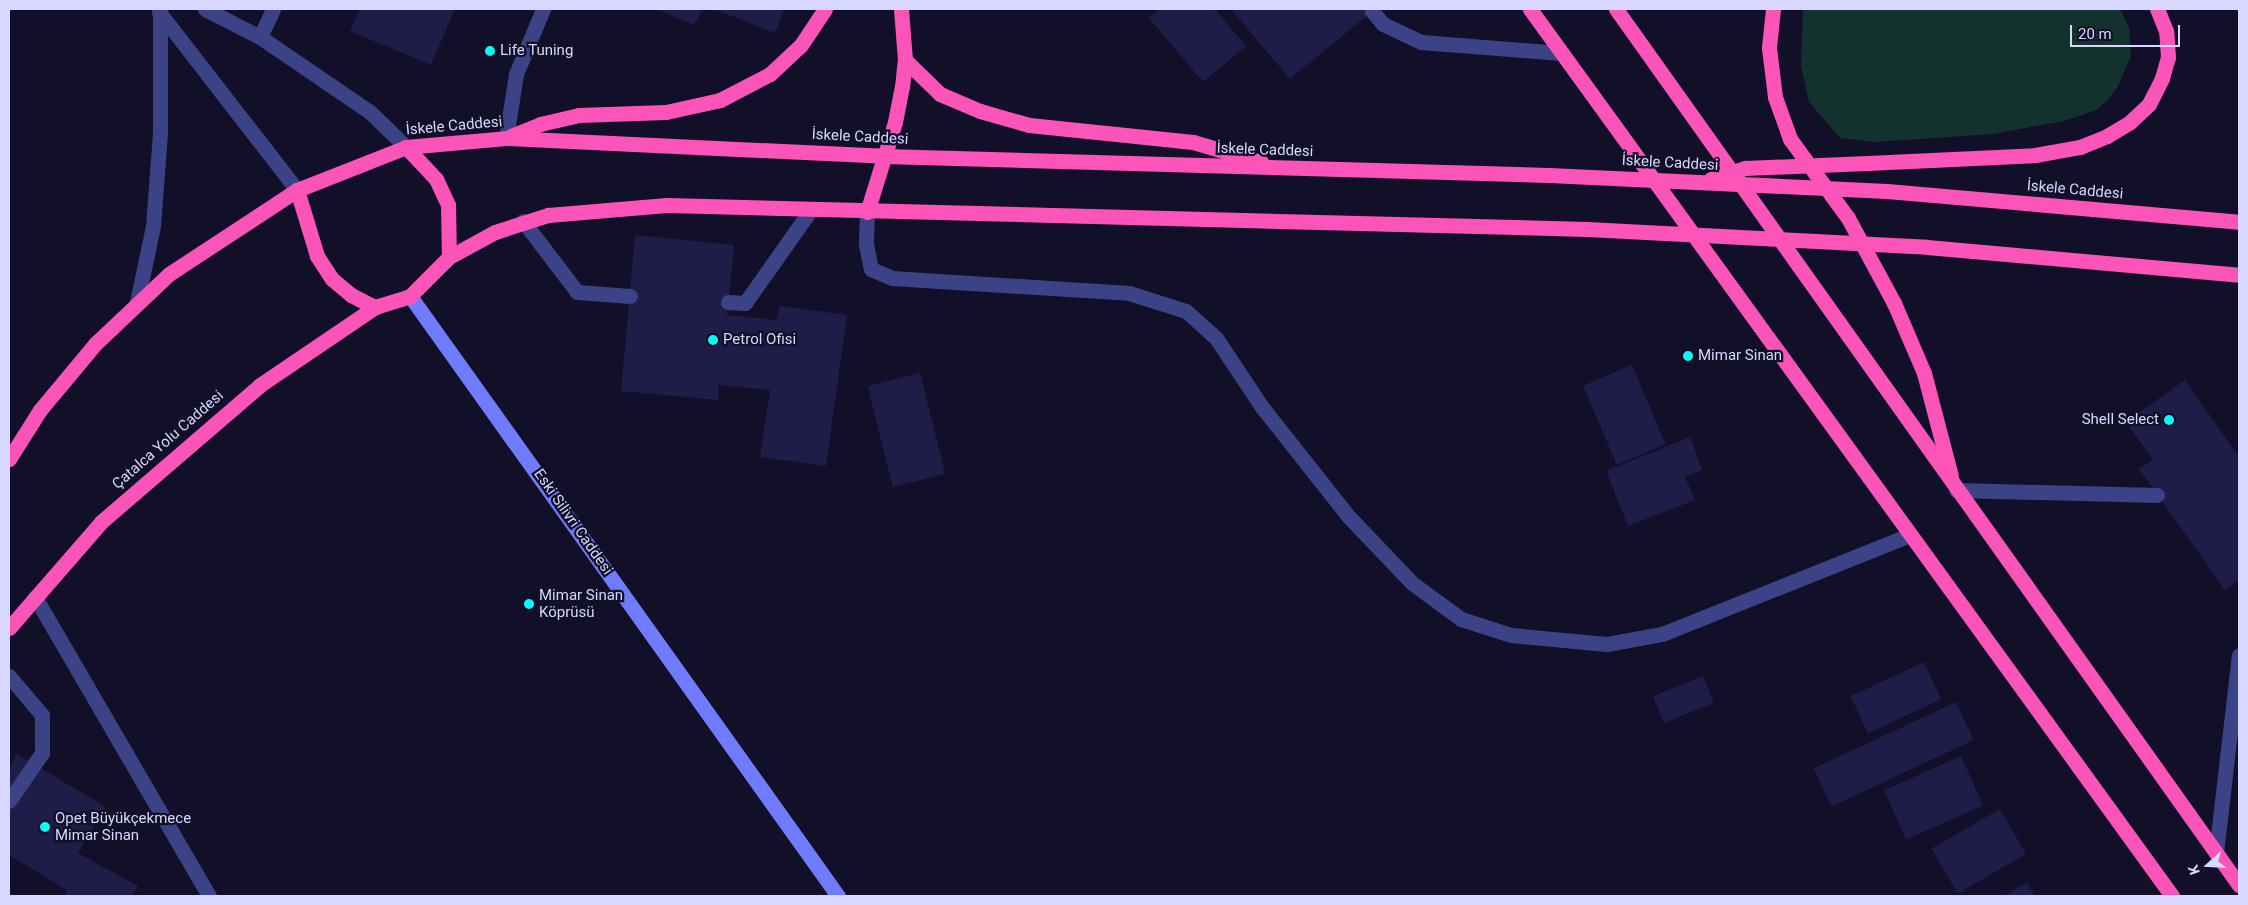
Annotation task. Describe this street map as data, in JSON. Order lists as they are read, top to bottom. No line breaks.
{"streets":{"highway":["İskele Caddesi","Çatalca Yolu Caddesi"],"main road":["Eski Silivri Caddesi"]},"crossings":[["İskele Caddesi","Çatalca Yolu Caddesi"],["İskele Caddesi","Eski Silivri Caddesi"],["Çatalca Yolu Caddesi","Eski Silivri Caddesi"]],"places":["Life Tuning","Petrol Ofisi","Mimar Sinan","Shell Select","Mimar Sinan Köprüsü","Opet Büyükçekmece Mimar Sinan"],"scale_bar":"20 m","north":"left"}
